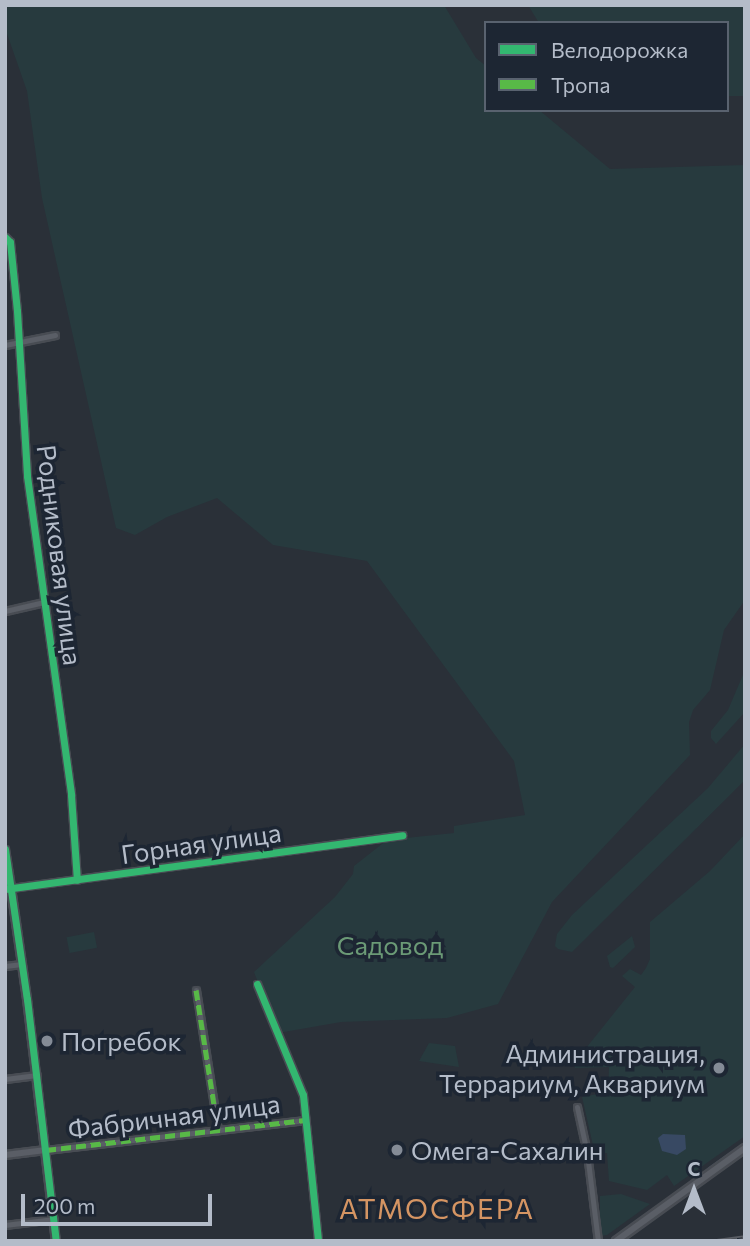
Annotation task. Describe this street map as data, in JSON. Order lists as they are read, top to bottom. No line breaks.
{"streets":{"street":["Родниковая улица","Горная улица","Фабричная улица"]},"crossings":[["Родниковая улица","Горная улица"]],"districts":["АТМОСФЕРА"],"parks":["Садовод"],"places":["Погребок","Администрация, Террариум, Аквариум","Омега-Сахалин"],"legend":["Велодорожка","Тропа"],"scale_bar":"200 m","north":"top"}
